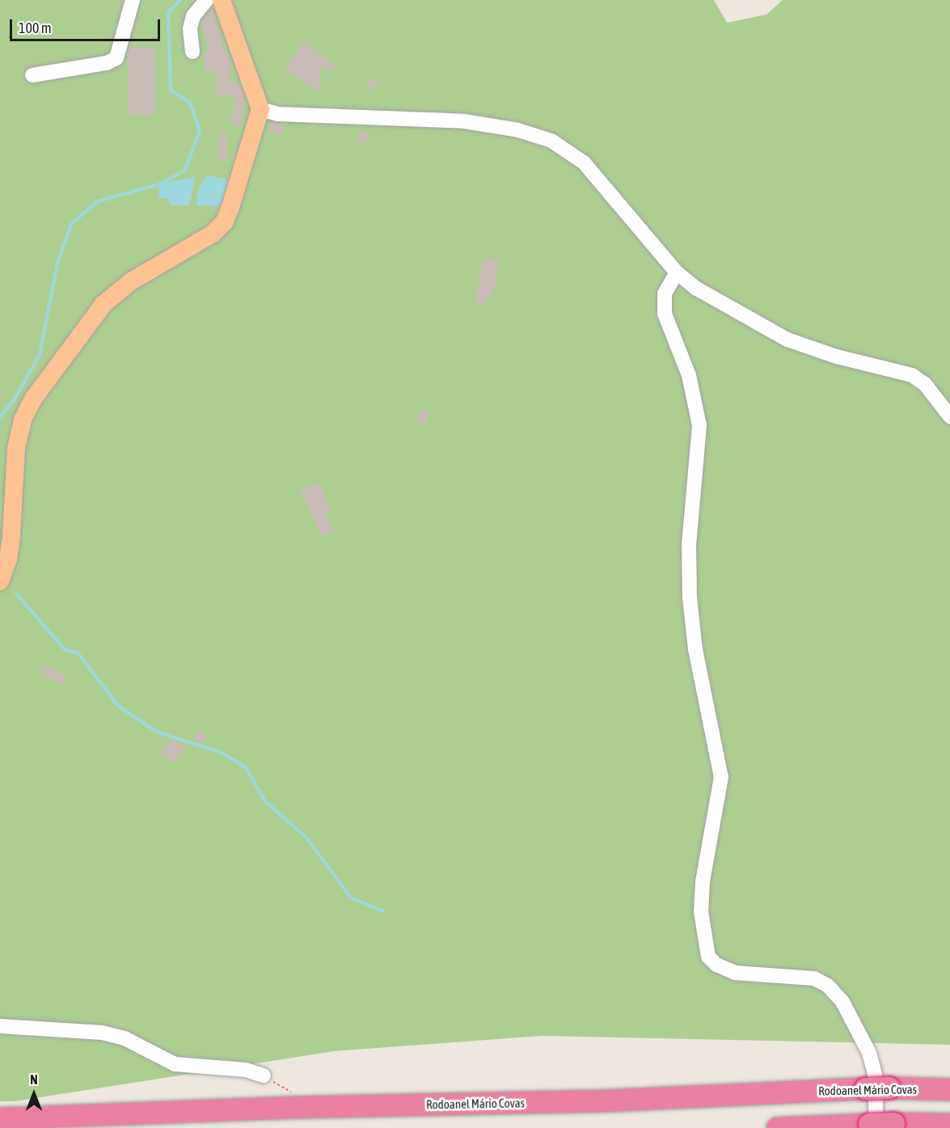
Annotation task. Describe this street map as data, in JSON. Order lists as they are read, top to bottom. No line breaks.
{"streets":{"highway":["Rodoanel Mário Covas"]},"scale_bar":"100 m","north":"top"}
